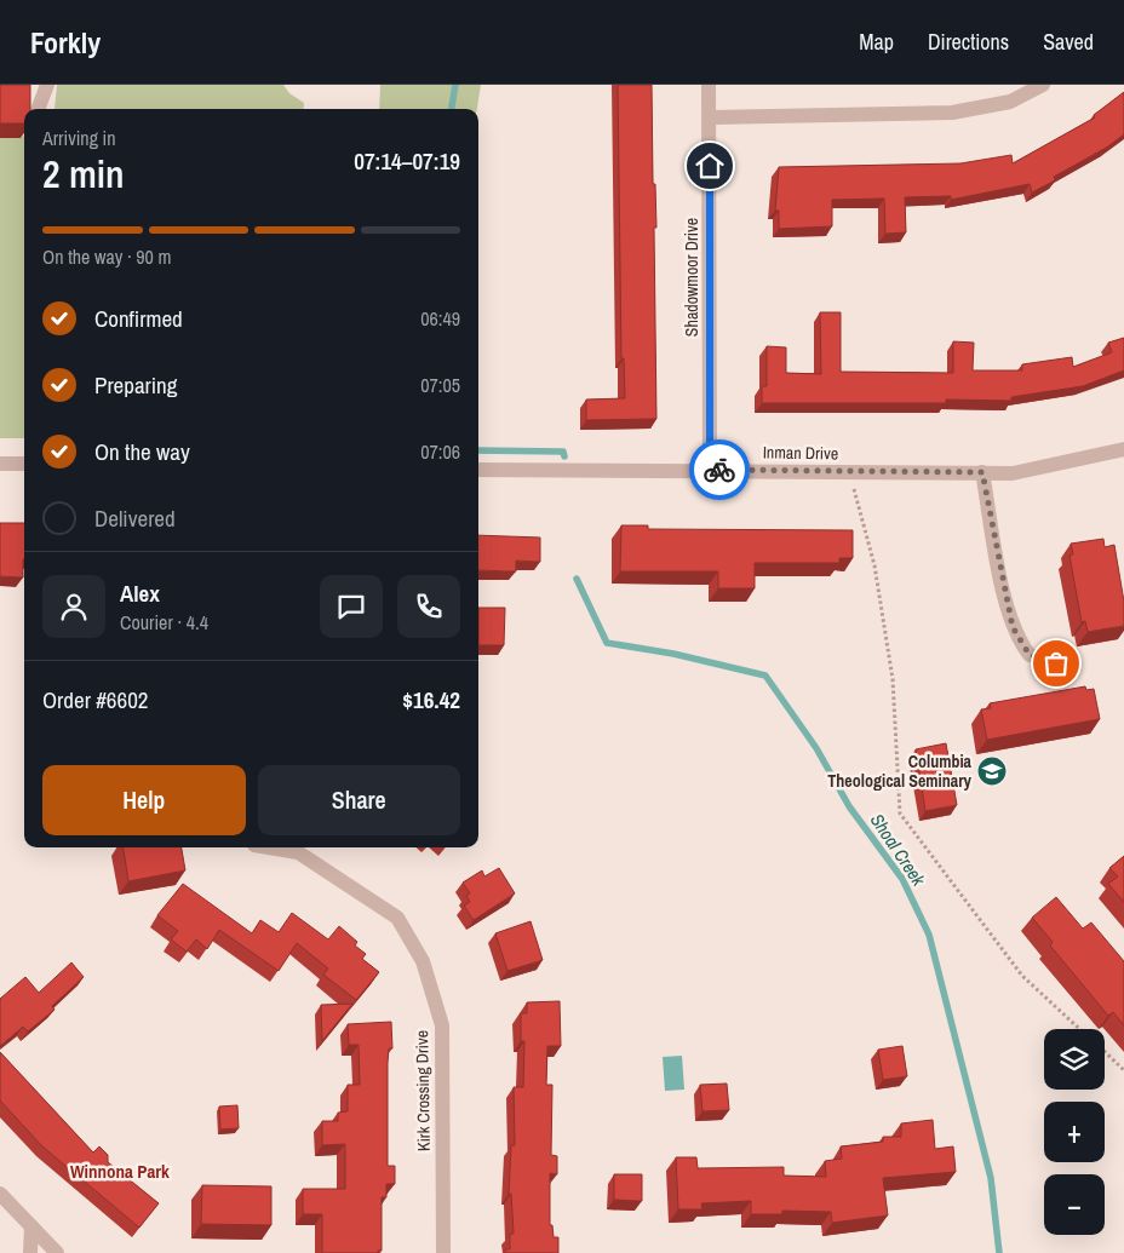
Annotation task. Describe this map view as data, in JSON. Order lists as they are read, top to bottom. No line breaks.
{"streets":{"street":["Shadowmoor Drive","Inman Drive","Kirk Crossing Drive"]},"crossings":[["Shadowmoor Drive","Inman Drive"]],"districts":["Winnona Park"],"water":["Shoal Creek"],"places":{"school or university":["Columbia Theological Seminary"]},"page":{"header":"Forkly","nav":["Map","Directions","Saved"],"heading":["2 min","Arriving in","07:14–07:19"],"panel":["Alex","Courier · 4.4","Order #6602","$16.42"],"bar":"On the way · 90 m","list":[["Confirmed","06:49"],["Preparing","07:05"],["On the way","07:06"],"Delivered"],"buttons":["Help","Share"],"map_buttons":["+","−"]}}
